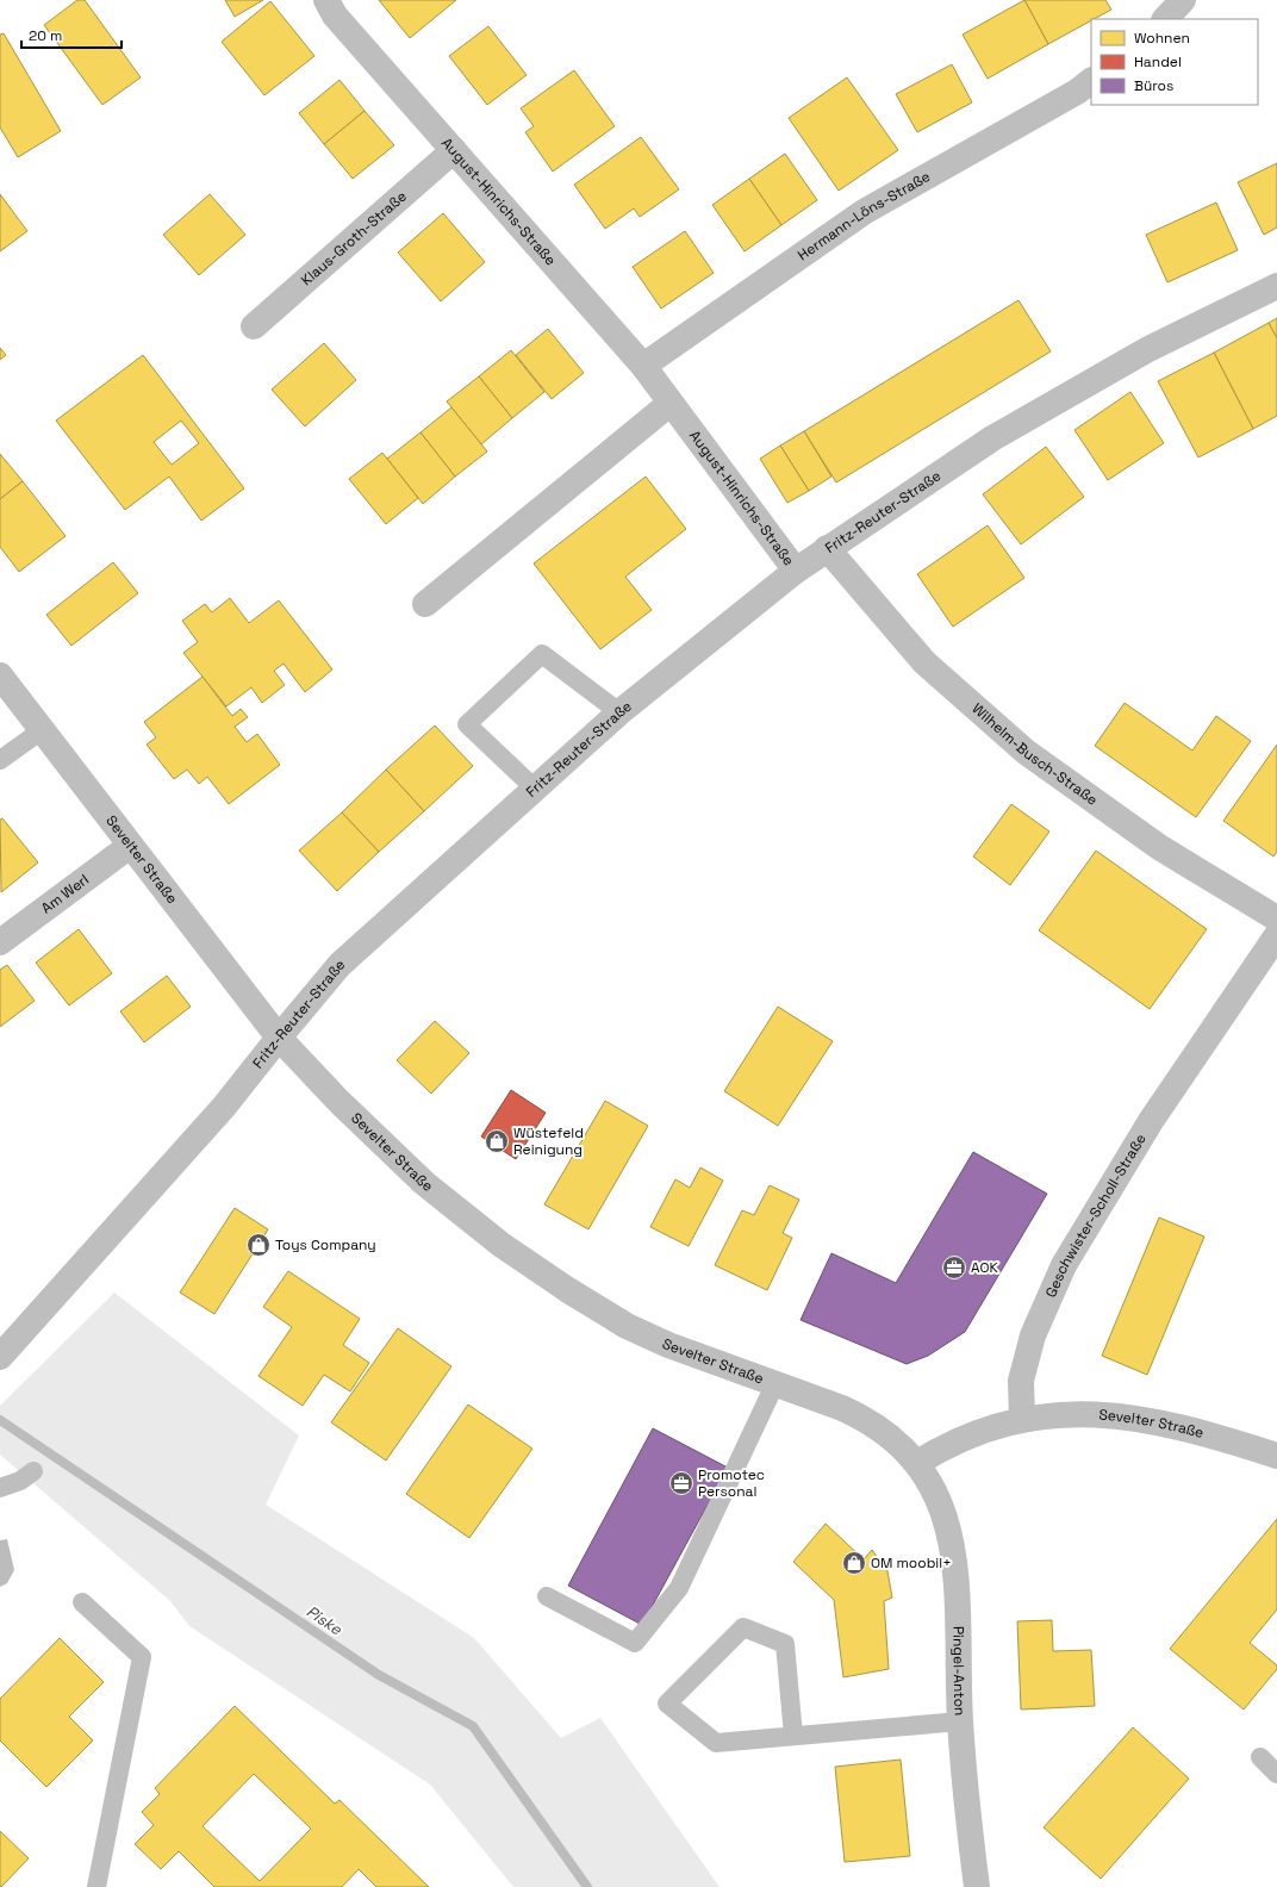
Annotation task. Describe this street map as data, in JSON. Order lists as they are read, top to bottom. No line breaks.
{"streets":{"street":["August-Hinrichs-Straße","Hermann-Löns-Straße","Klaus-Groth-Straße","Fritz-Reuter-Straße","Wilhelm-Busch-Straße","Sevelter Straße","Am Werl","Geschwister-Scholl-Straße","Pingel-Anton"]},"crossings":[["August-Hinrichs-Straße","Hermann-Löns-Straße"],["August-Hinrichs-Straße","Klaus-Groth-Straße"],["August-Hinrichs-Straße","Fritz-Reuter-Straße"],["Fritz-Reuter-Straße","Wilhelm-Busch-Straße"],["Fritz-Reuter-Straße","Sevelter Straße"],["Sevelter Straße","Am Werl"],["Sevelter Straße","Geschwister-Scholl-Straße"],["Sevelter Straße","Pingel-Anton"]],"water":["Piske"],"places":{"shop":["Wüstefeld Reinigung","Toys Company","OM moobil+"],"office":["AOK","Promotec Personal"]},"legend":["Wohnen","Handel","Büros"],"scale_bar":"20 m"}
